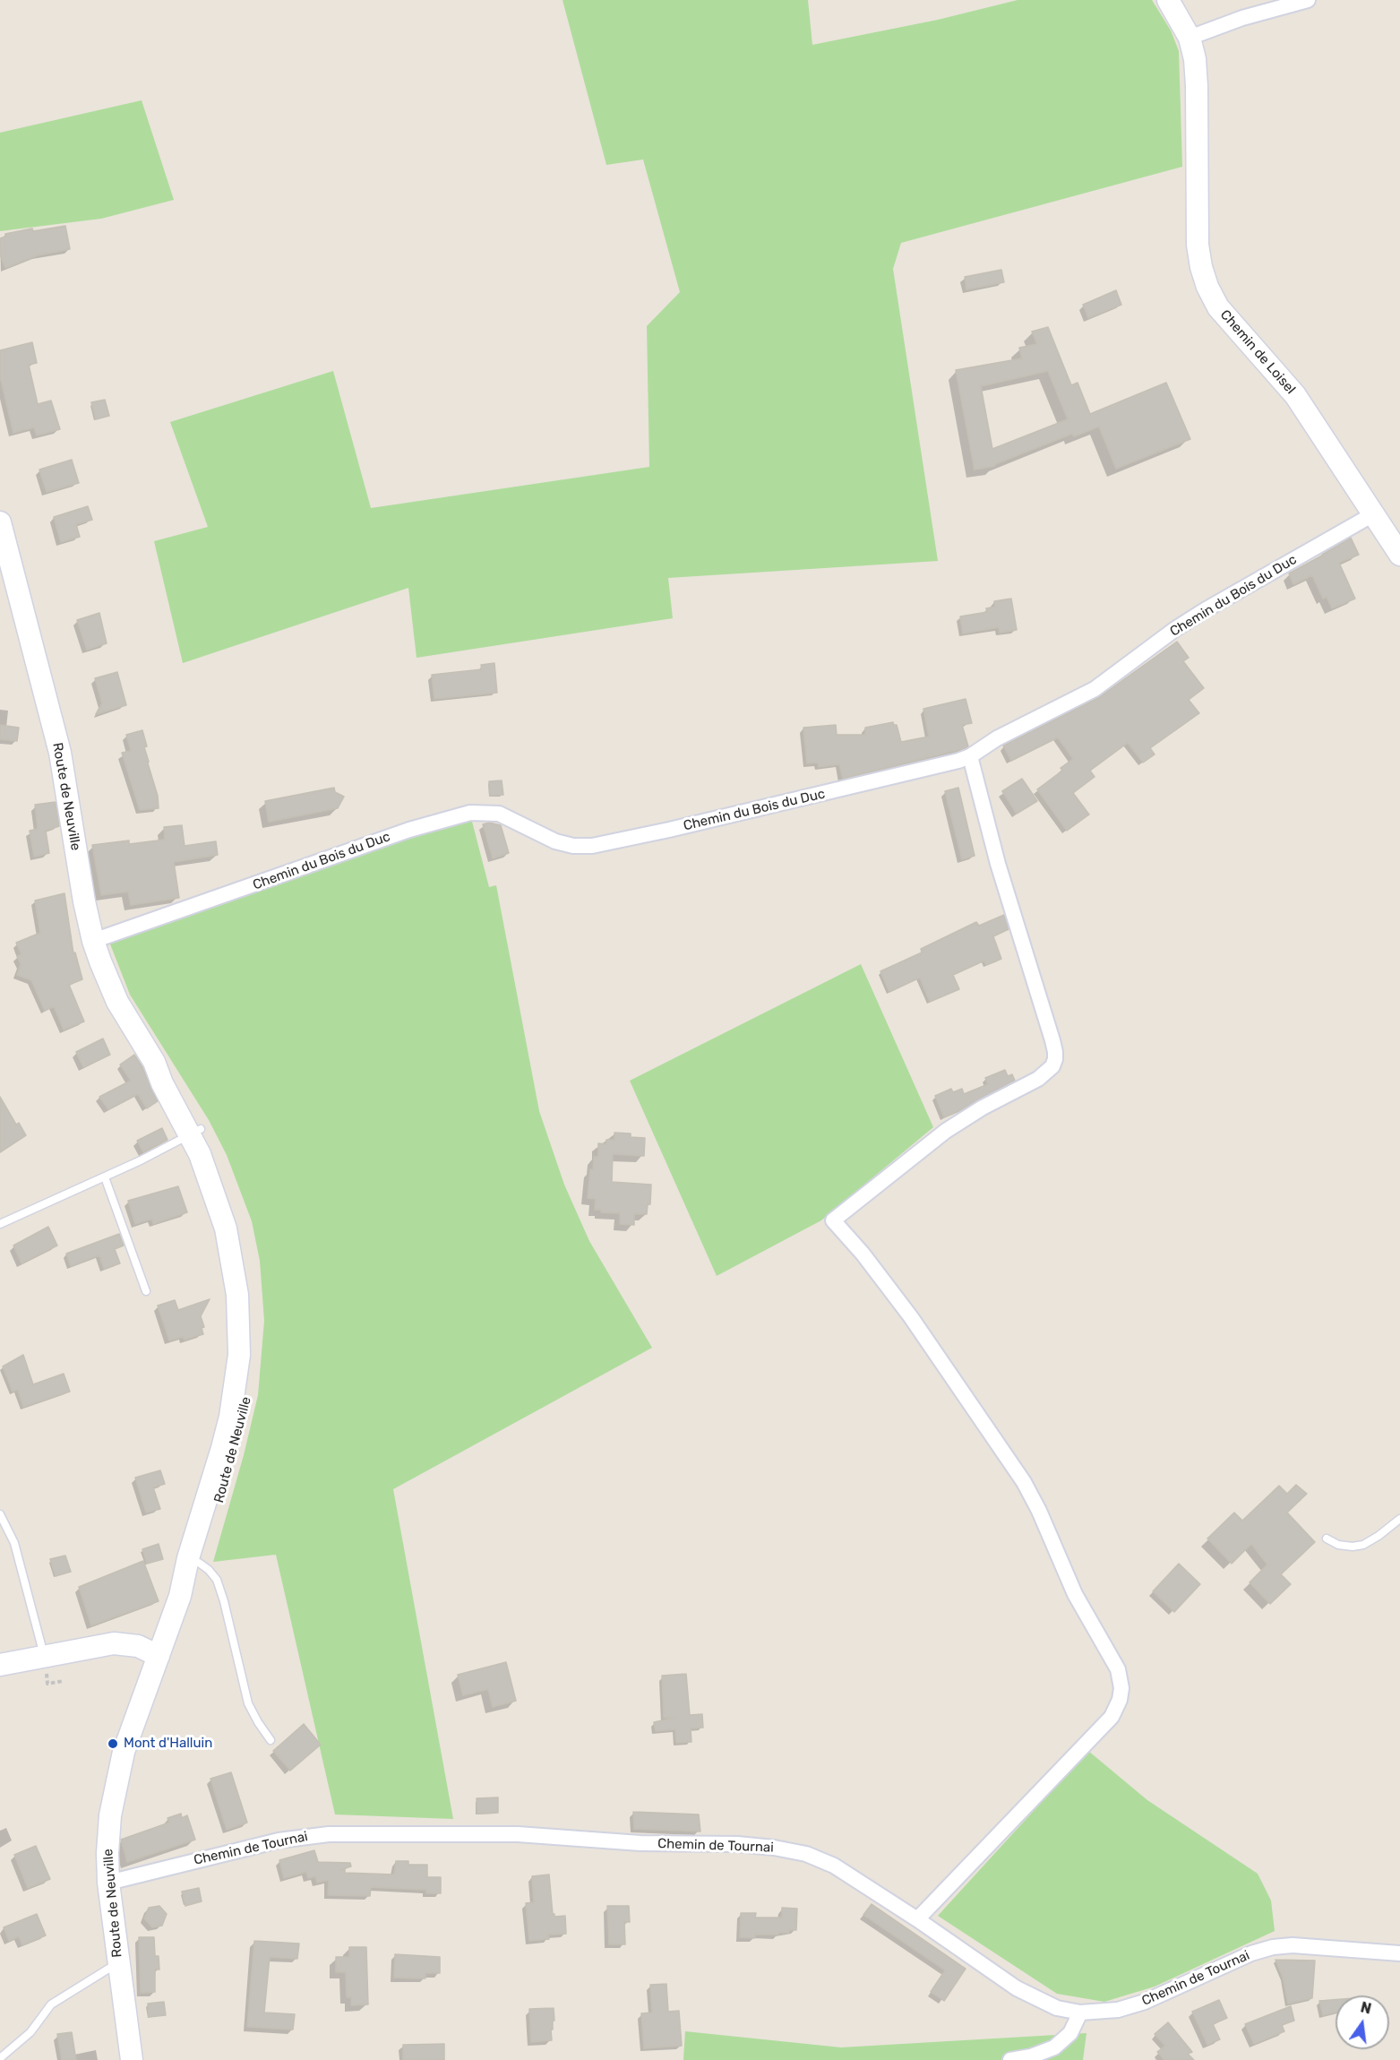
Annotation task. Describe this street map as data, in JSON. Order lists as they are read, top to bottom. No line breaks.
{"streets":{"main road":["Chemin de Loisel","Route de Neuville"],"street":["Chemin du Bois du Duc","Chemin de Tournai"]},"crossings":[["Chemin de Loisel","Chemin du Bois du Duc"],["Chemin du Bois du Duc","Route de Neuville"],["Route de Neuville","Chemin de Tournai"]],"places":["Mont d'Halluin"],"north":"top"}
